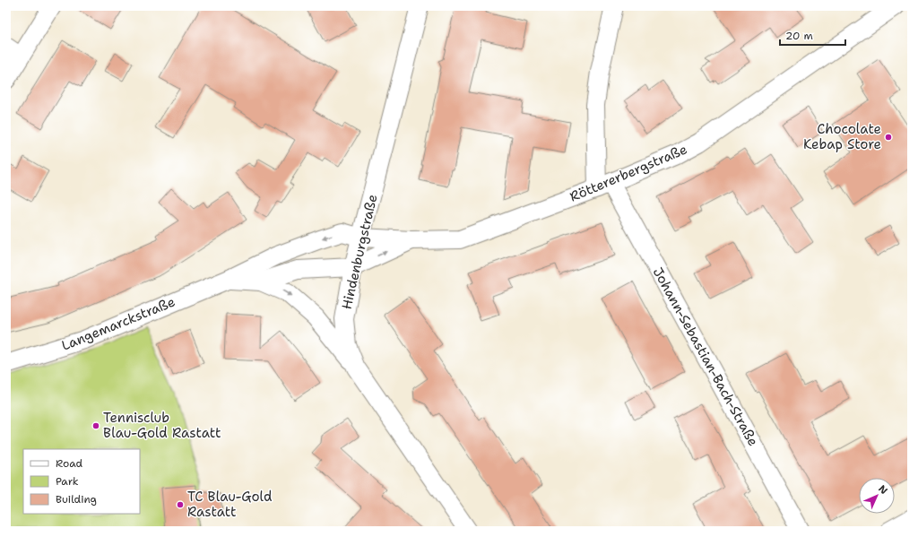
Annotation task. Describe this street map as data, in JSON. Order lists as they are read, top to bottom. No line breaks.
{"streets":{"street":["Röttererbergstraße","Hindenburgstraße","Langemarckstraße","Johann-Sebastian-Bach-Straße"]},"crossings":[["Röttererbergstraße","Hindenburgstraße"],["Röttererbergstraße","Langemarckstraße"],["Röttererbergstraße","Johann-Sebastian-Bach-Straße"],["Hindenburgstraße","Langemarckstraße"]],"places":["Chocolate Kebap Store","Tennisclub Blau-Gold Rastatt","TC Blau-Gold Rastatt"],"legend":["Road","Park","Building"],"scale_bar":"20 m","north":"top right"}
